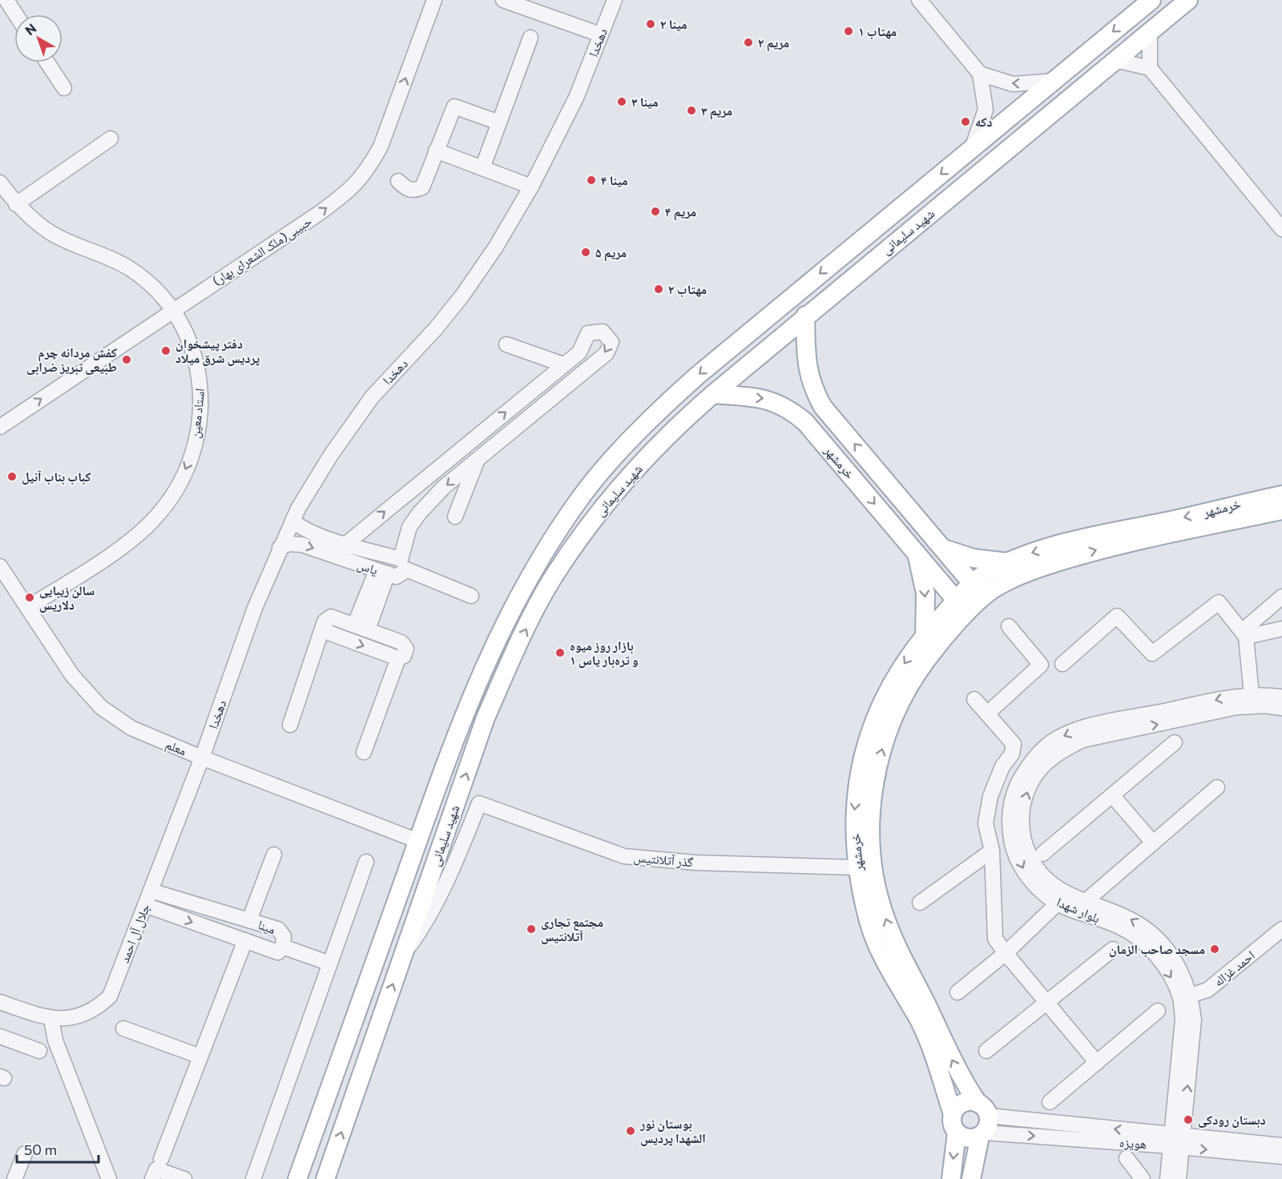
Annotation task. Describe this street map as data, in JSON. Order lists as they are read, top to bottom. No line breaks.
{"streets":{"main road":["شهید سلیمانی","خرمشهر"],"street":["دهخدا","حبیبی(ملک الشعرای بهار)","استاد معین","یاس","معلم","گذر آتلانتیس","بلوار شهدا","مینا","جلال آل احمد","احمد غزاله","هویزه"]},"crossings":[["دهخدا","یاس"],["دهخدا","معلم"],["دهخدا","جلال آل احمد"],["شهید سلیمانی","خرمشهر"],["شهید سلیمانی","معلم"],["شهید سلیمانی","گذر آتلانتیس"],["حبیبی(ملک الشعرای بهار)","استاد معین"],["استاد معین","معلم"],["خرمشهر","گذر آتلانتیس"],["خرمشهر","هویزه"],["معلم","جلال آل احمد"],["بلوار شهدا","احمد غزاله"],["بلوار شهدا","هویزه"],["مینا","جلال آل احمد"]],"one_way":["حبیبی(ملک الشعرای بهار)","استاد معین"],"places":["مینا ۲","مهتاب ۱","مریم ۲","مینا ۳","مریم ۳","دکه","مینا ۴","مریم ۴","مریم ۵","مهتاب ۲","دفتر پیشخوان پردیس شرق میلاد","کفش مردانه چرم طبیعی تبریز ضرابی","کباب بناب آنیل","سالن زیبایی دلاریس","بازار روز میوه و تره‌بار یاس ۱","مجتمع تجاری آتلانتیس","مسجد صاحب الزمان","دبستان رودکی","بوستان نور الشهدا پردیس"],"scale_bar":"50 m","north":"top left"}
